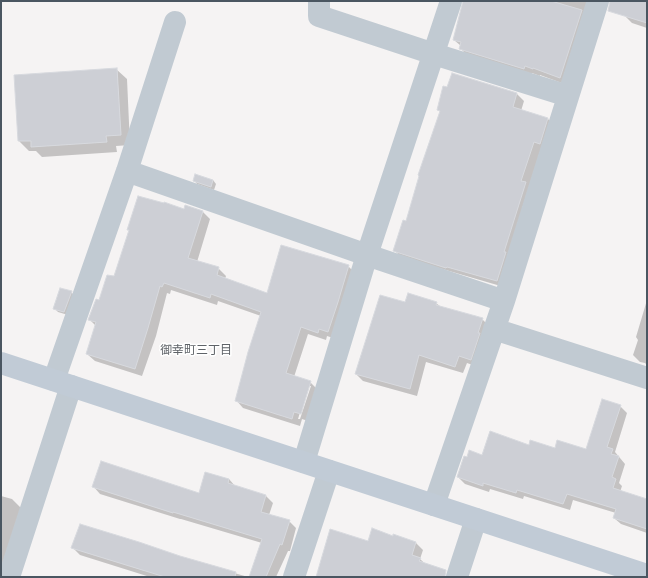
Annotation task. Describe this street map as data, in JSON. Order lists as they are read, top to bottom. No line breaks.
{"districts":["御幸町三丁目"]}
